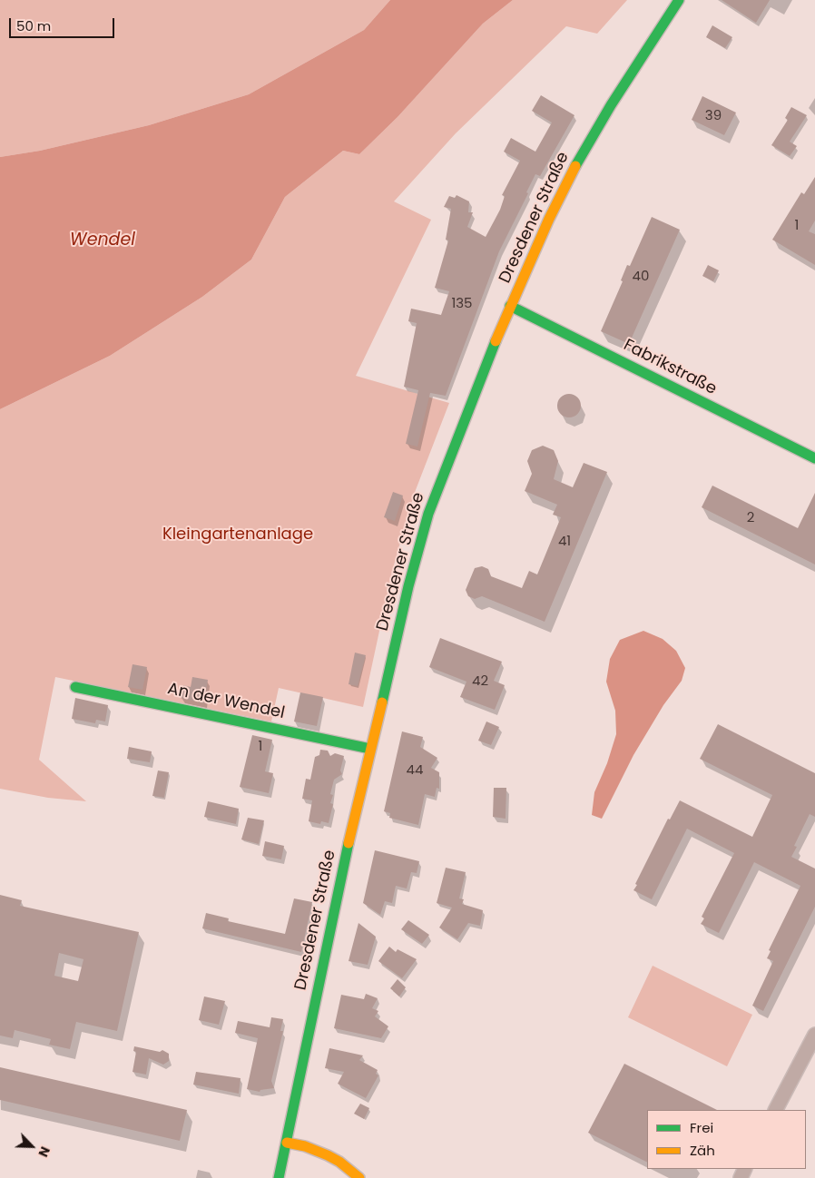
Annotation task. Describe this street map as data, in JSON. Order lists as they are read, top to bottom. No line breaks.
{"streets":{"main road":["Dresdener Straße","Fabrikstraße","An der Wendel"]},"crossings":[["Dresdener Straße","Fabrikstraße"],["Dresdener Straße","An der Wendel"]],"water":["Wendel"],"parks":["Kleingartenanlage"],"house_numbers":["39","1","40","135","2","41","42","1","44"],"legend":["Frei","Zäh"],"scale_bar":"50 m","north":"bottom right"}
